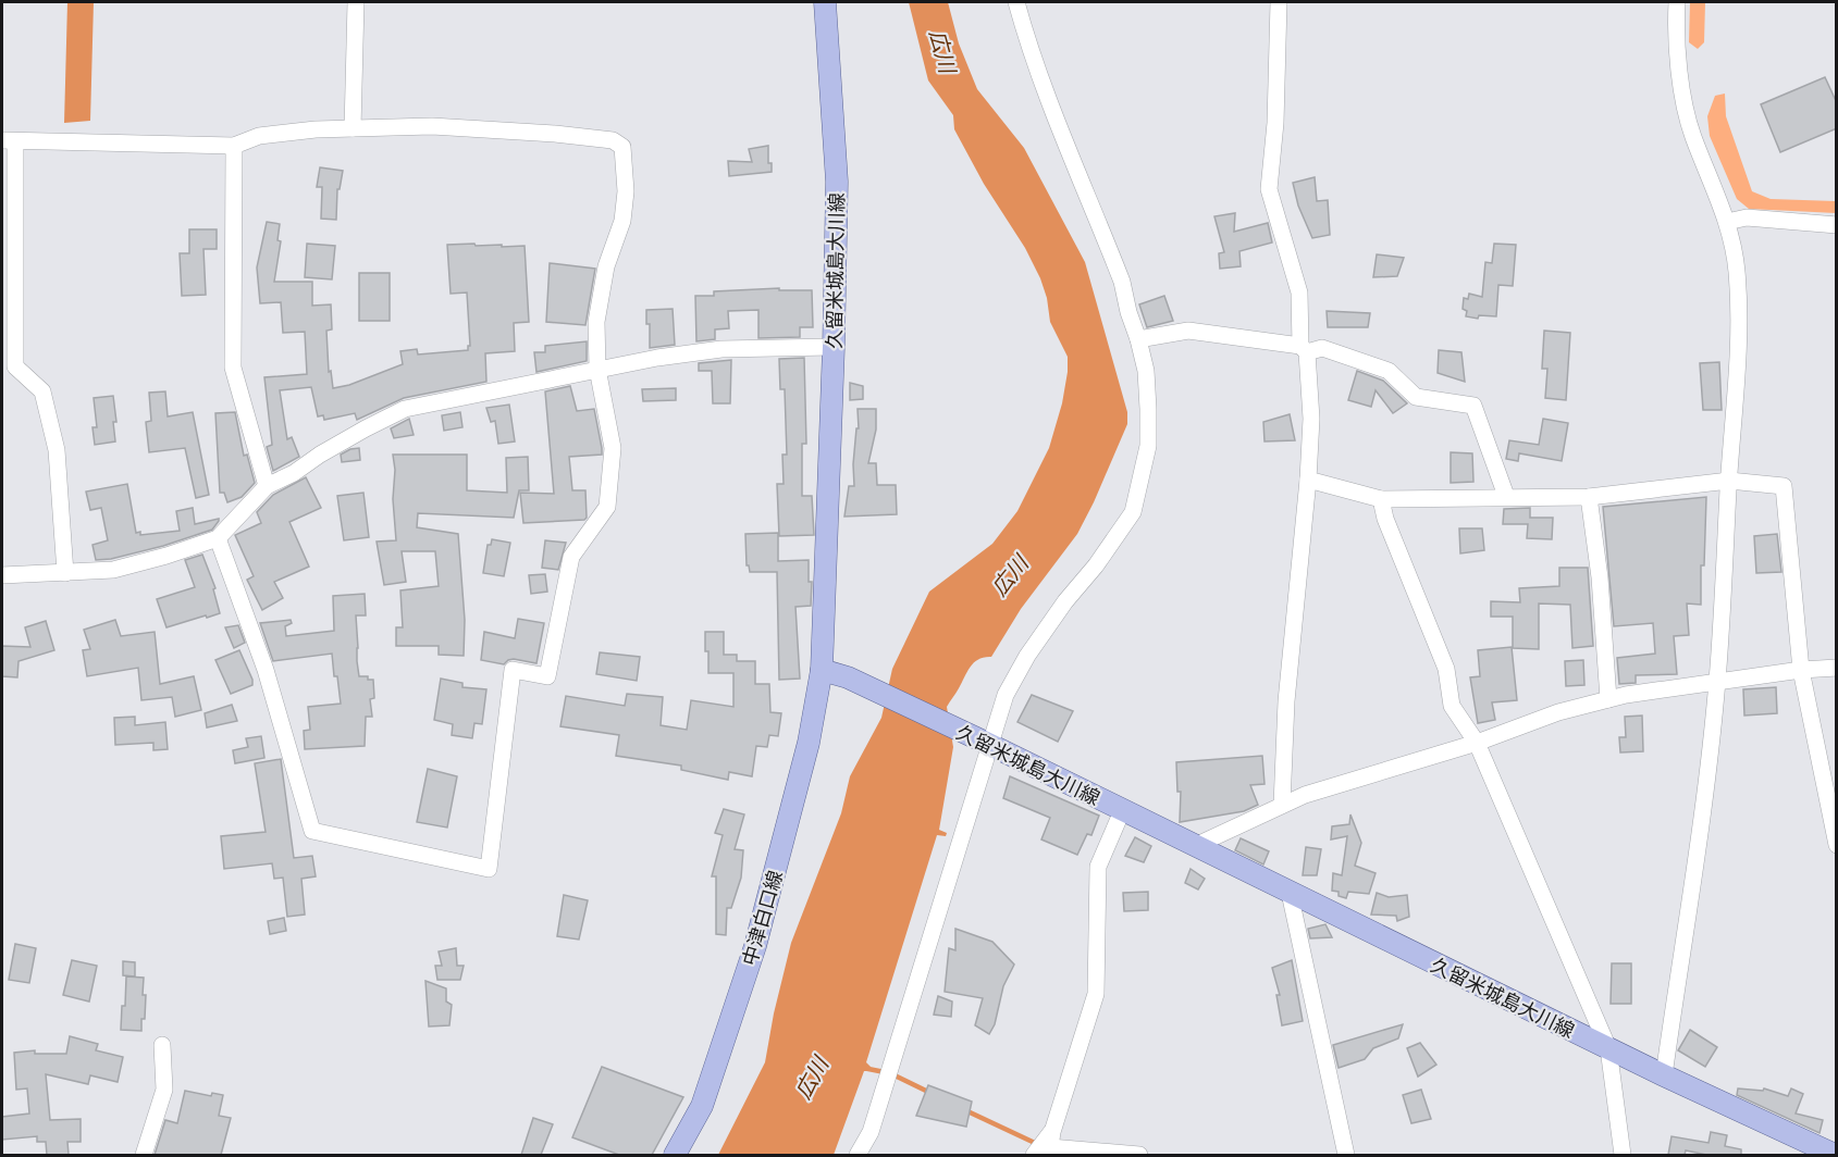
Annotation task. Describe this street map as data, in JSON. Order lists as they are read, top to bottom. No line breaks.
{"streets":{"main road":["久留米城島大川線","中津白口線"]},"crossings":[["久留米城島大川線","中津白口線"]],"water":["広川"]}
